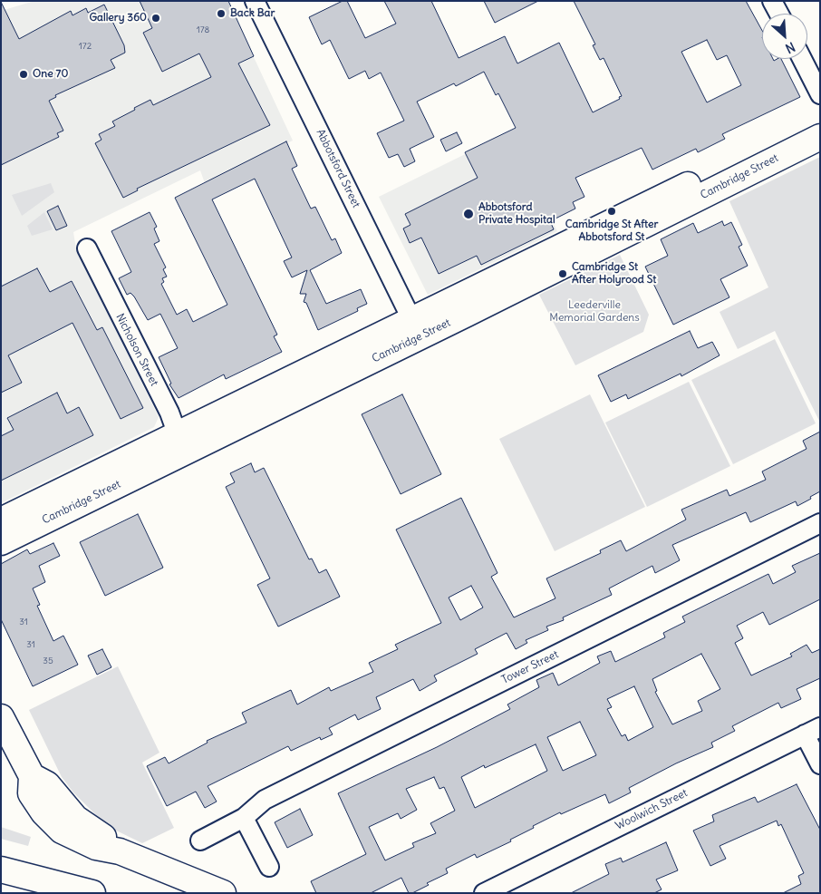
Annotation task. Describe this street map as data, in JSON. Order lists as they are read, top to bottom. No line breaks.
{"streets":{"main road":["Cambridge Street"],"street":["Abbotsford Street","Nicholson Street","Tower Street","Woolwich Street"]},"crossings":[["Abbotsford Street","Cambridge Street"],["Cambridge Street","Nicholson Street"]],"parks":["Leederville Memorial Gardens"],"places":["Back Bar","Gallery 360","One 70","Cambridge St After Abbotsford St","Abbotsford Private Hospital","Cambridge St After Holyrood St"],"house_numbers":["178","172","31","31","35"],"north":"bottom right"}
